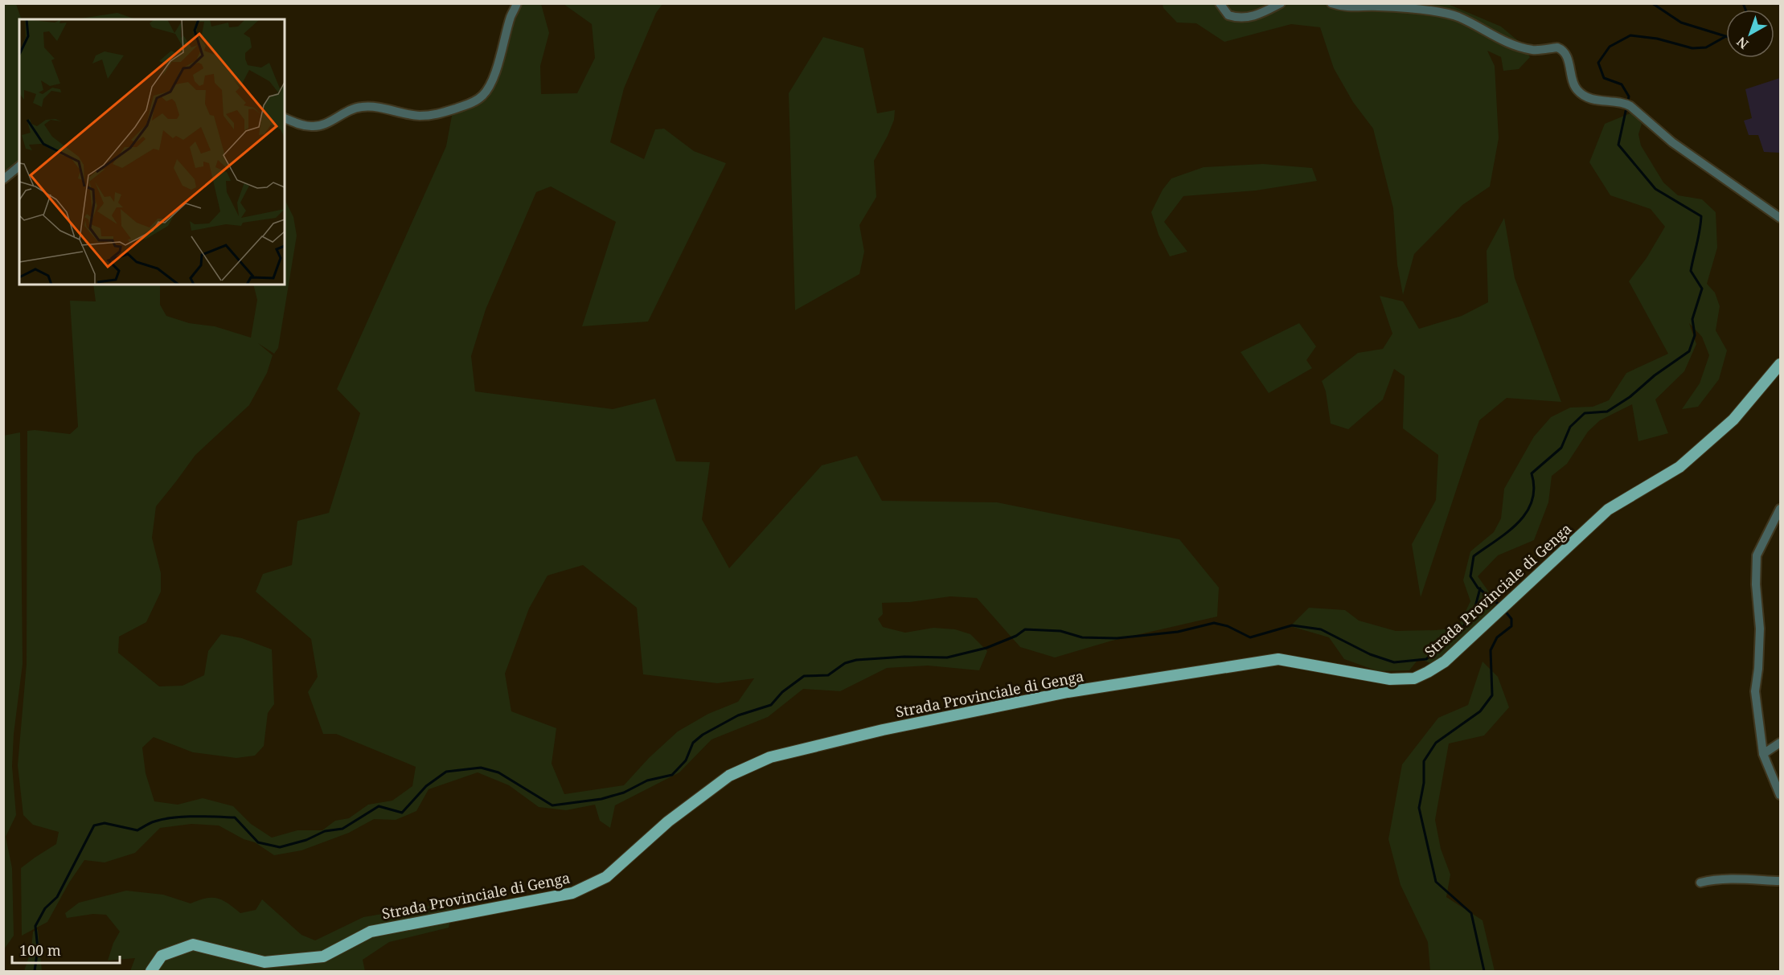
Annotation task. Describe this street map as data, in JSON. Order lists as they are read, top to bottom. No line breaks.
{"streets":{"main road":["Strada Provinciale di Genga"]},"scale_bar":"100 m","north":"bottom left"}
